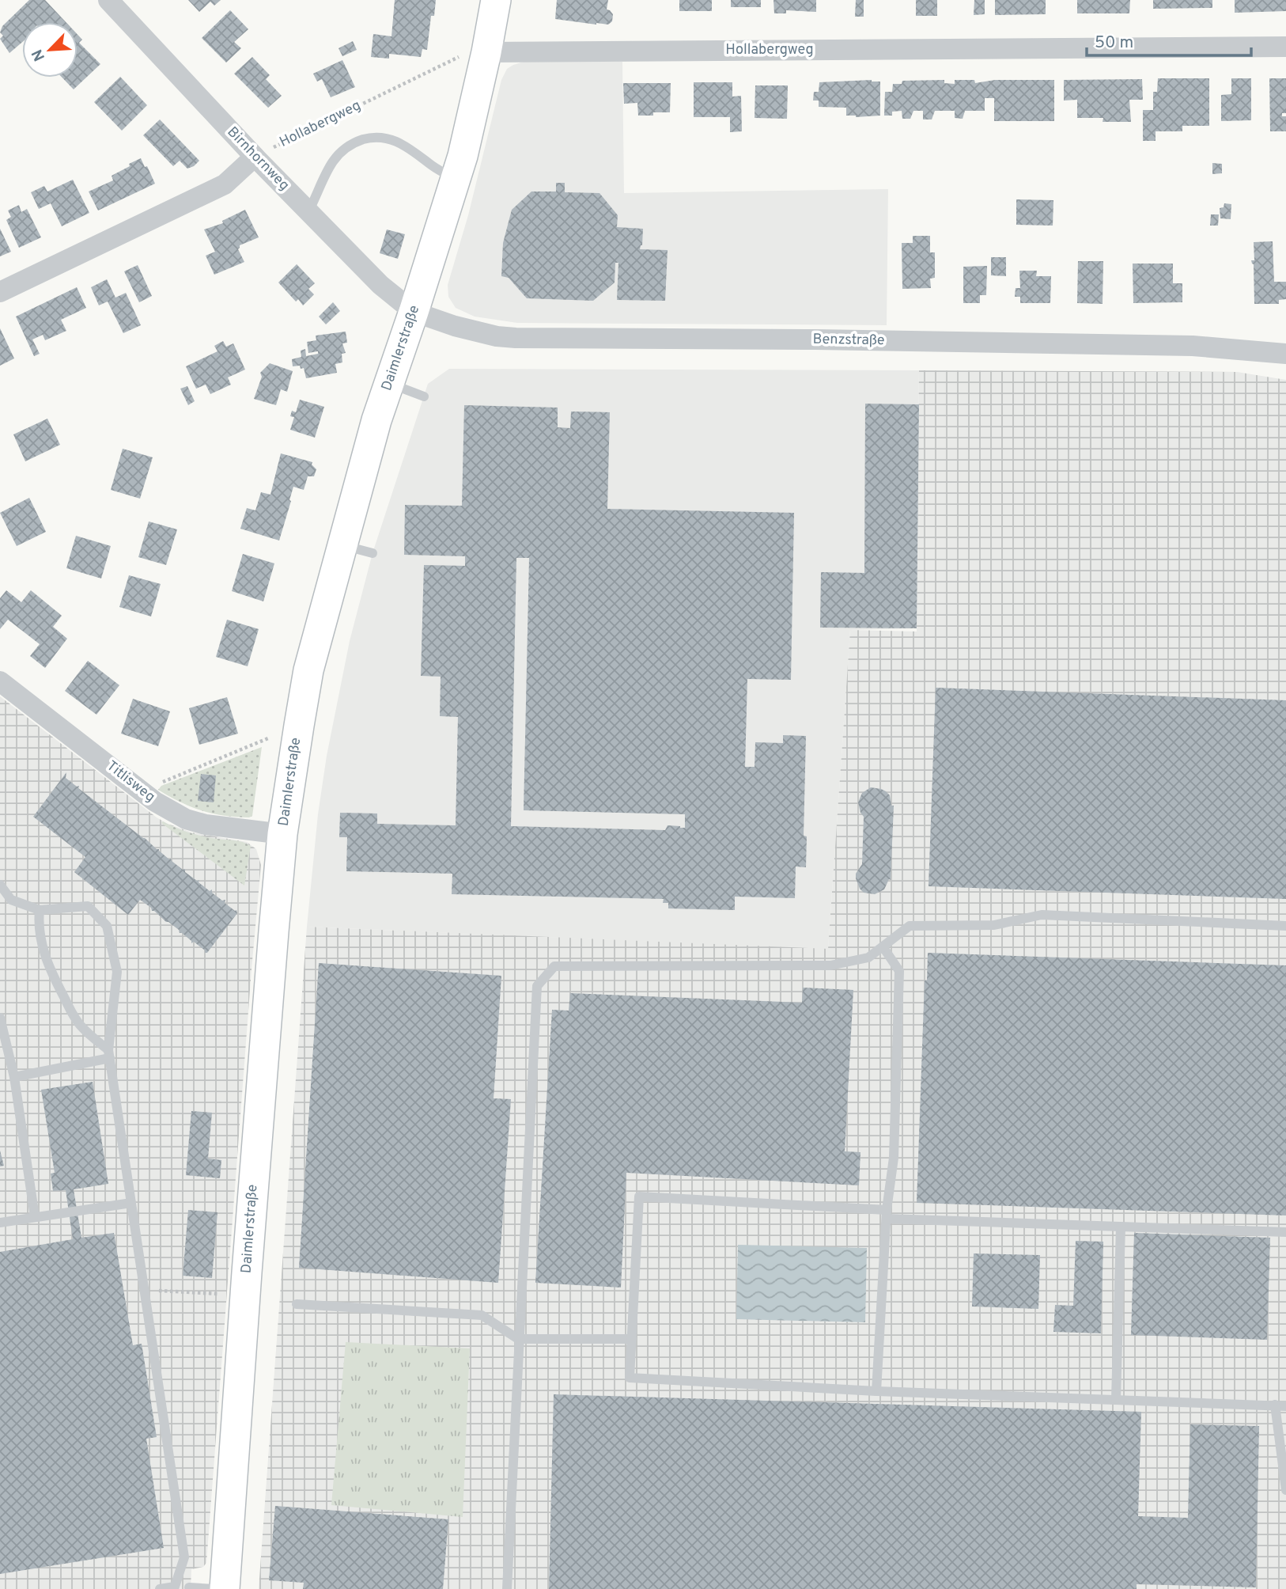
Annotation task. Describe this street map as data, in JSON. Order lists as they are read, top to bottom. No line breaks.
{"streets":{"street":["Hollabergweg","Birnhornweg","Benzstraße","Daimlerstraße","Titlisweg"]},"crossings":[["Hollabergweg","Daimlerstraße"],["Birnhornweg","Benzstraße"],["Birnhornweg","Daimlerstraße"],["Benzstraße","Daimlerstraße"],["Daimlerstraße","Titlisweg"]],"scale_bar":"50 m","north":"bottom left"}
